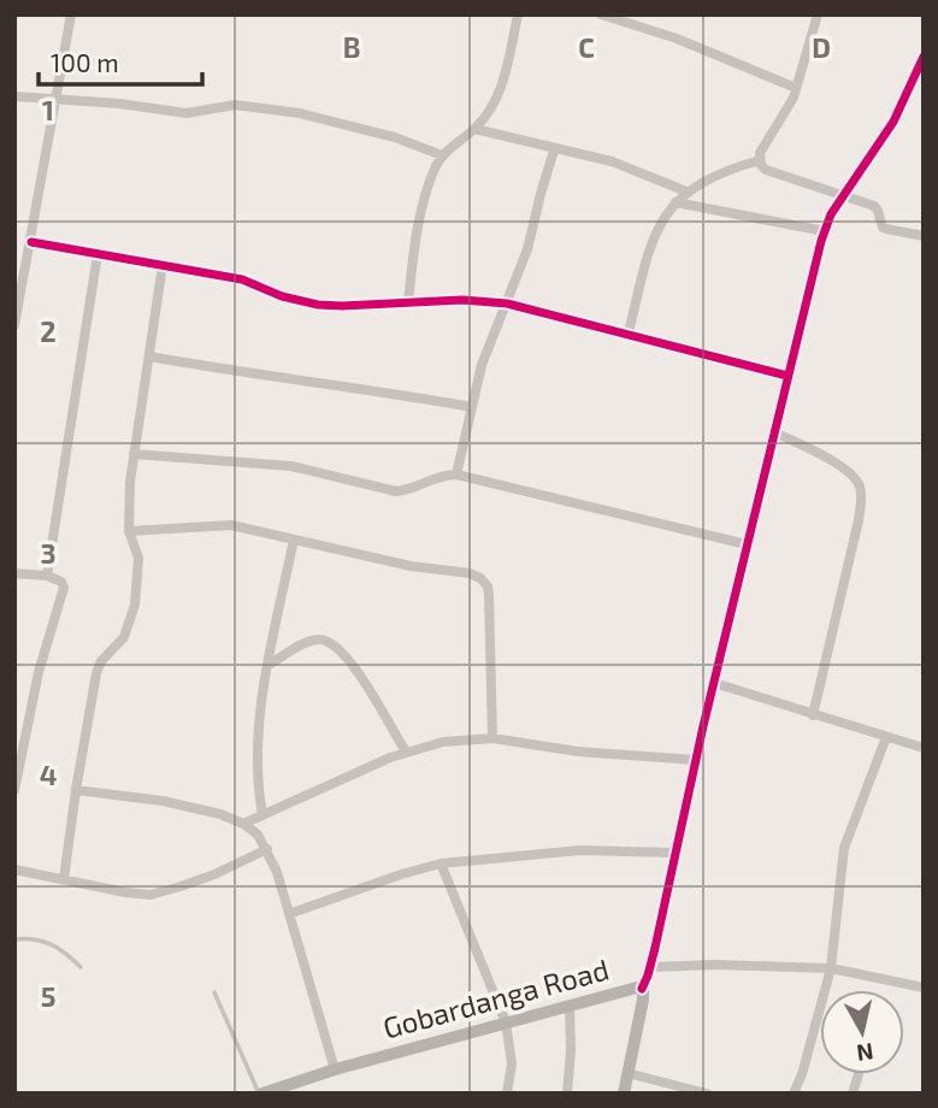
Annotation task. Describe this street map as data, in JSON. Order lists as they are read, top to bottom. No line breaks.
{"streets":{"main road":["Gobardanga Road"]},"scale_bar":"100 m","north":"bottom","grid":{"columns":["B","C","D"],"rows":["1","2","3","4","5"]}}
